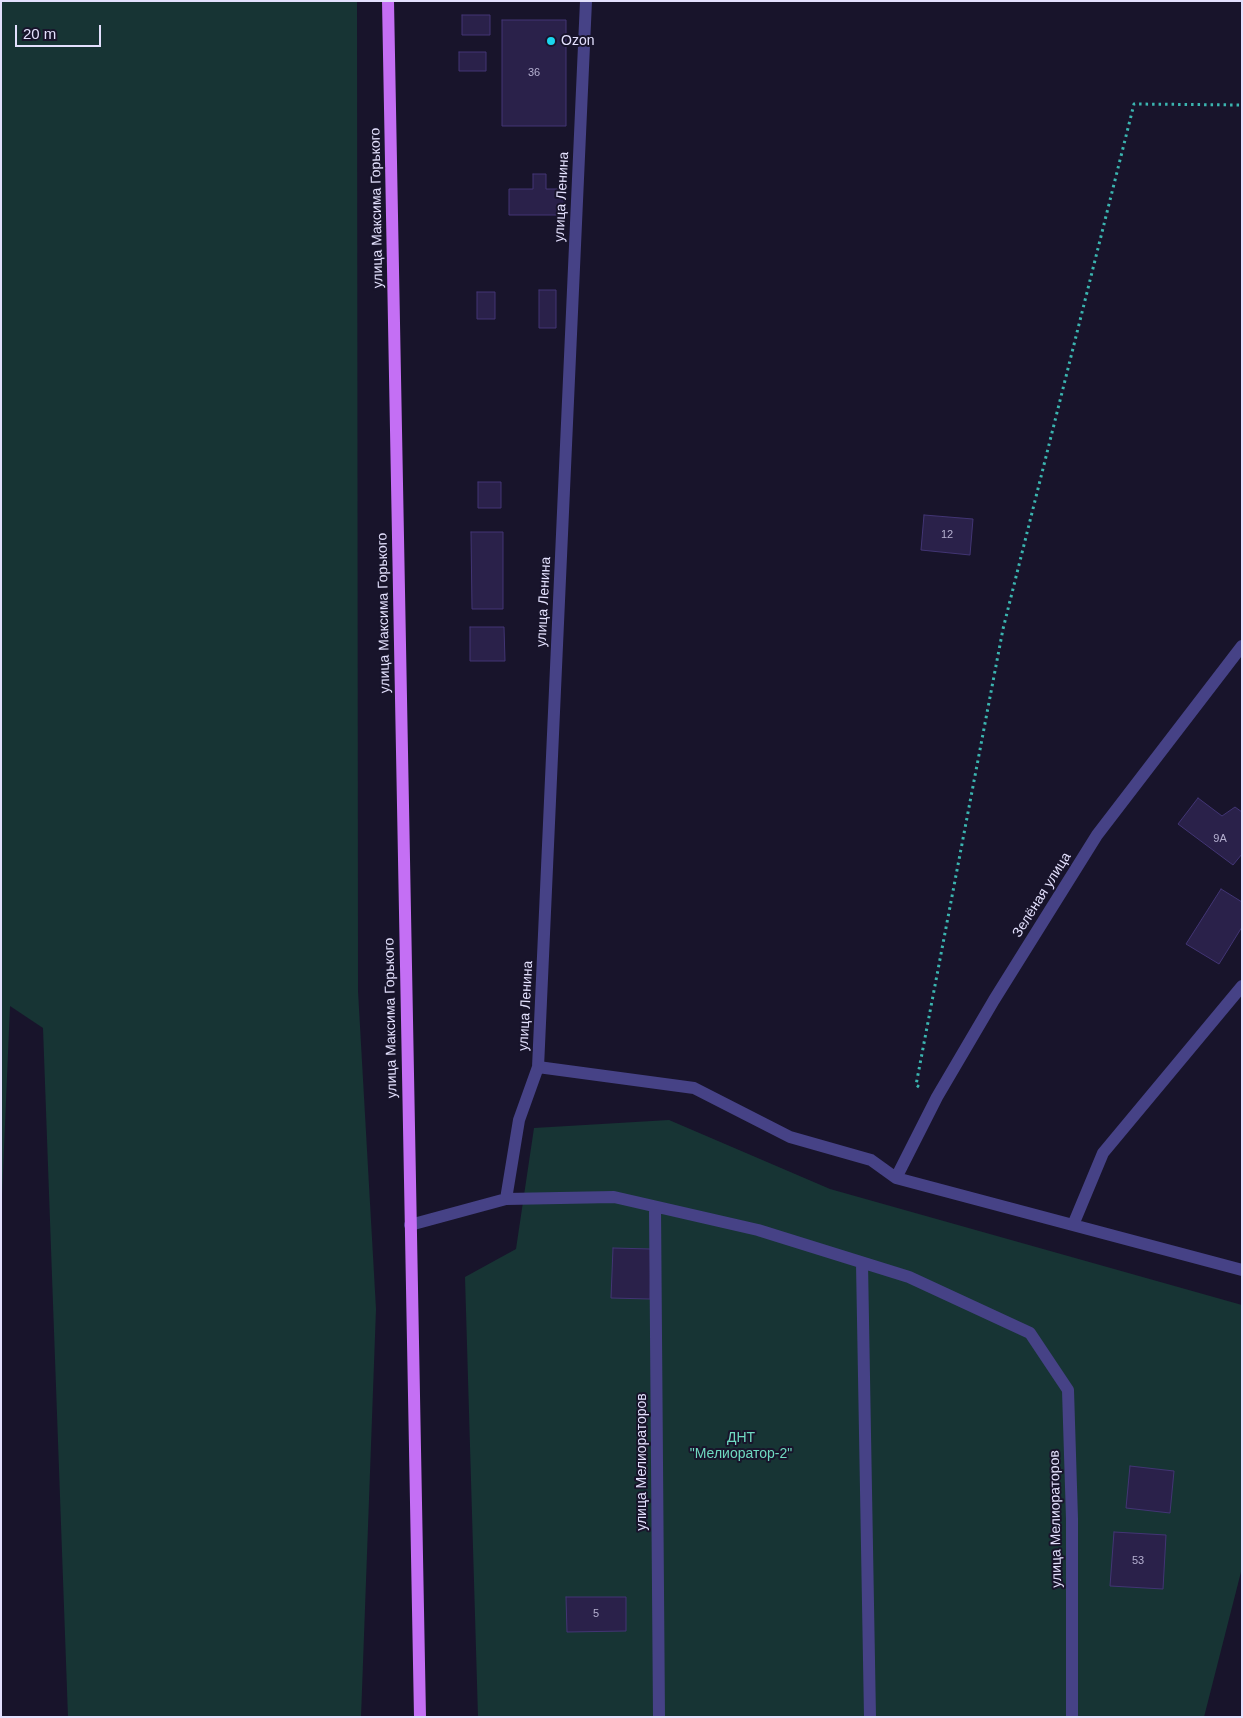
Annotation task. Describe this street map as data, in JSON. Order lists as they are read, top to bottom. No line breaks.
{"streets":{"main road":["улица Максима Горького"],"street":["улица Ленина","Зелёная улица","улица Мелиораторов"]},"parks":["ДНТ \"Мелиоратор-2\""],"places":["Ozon"],"house_numbers":["36","12","9А","53","5"],"scale_bar":"20 m"}
